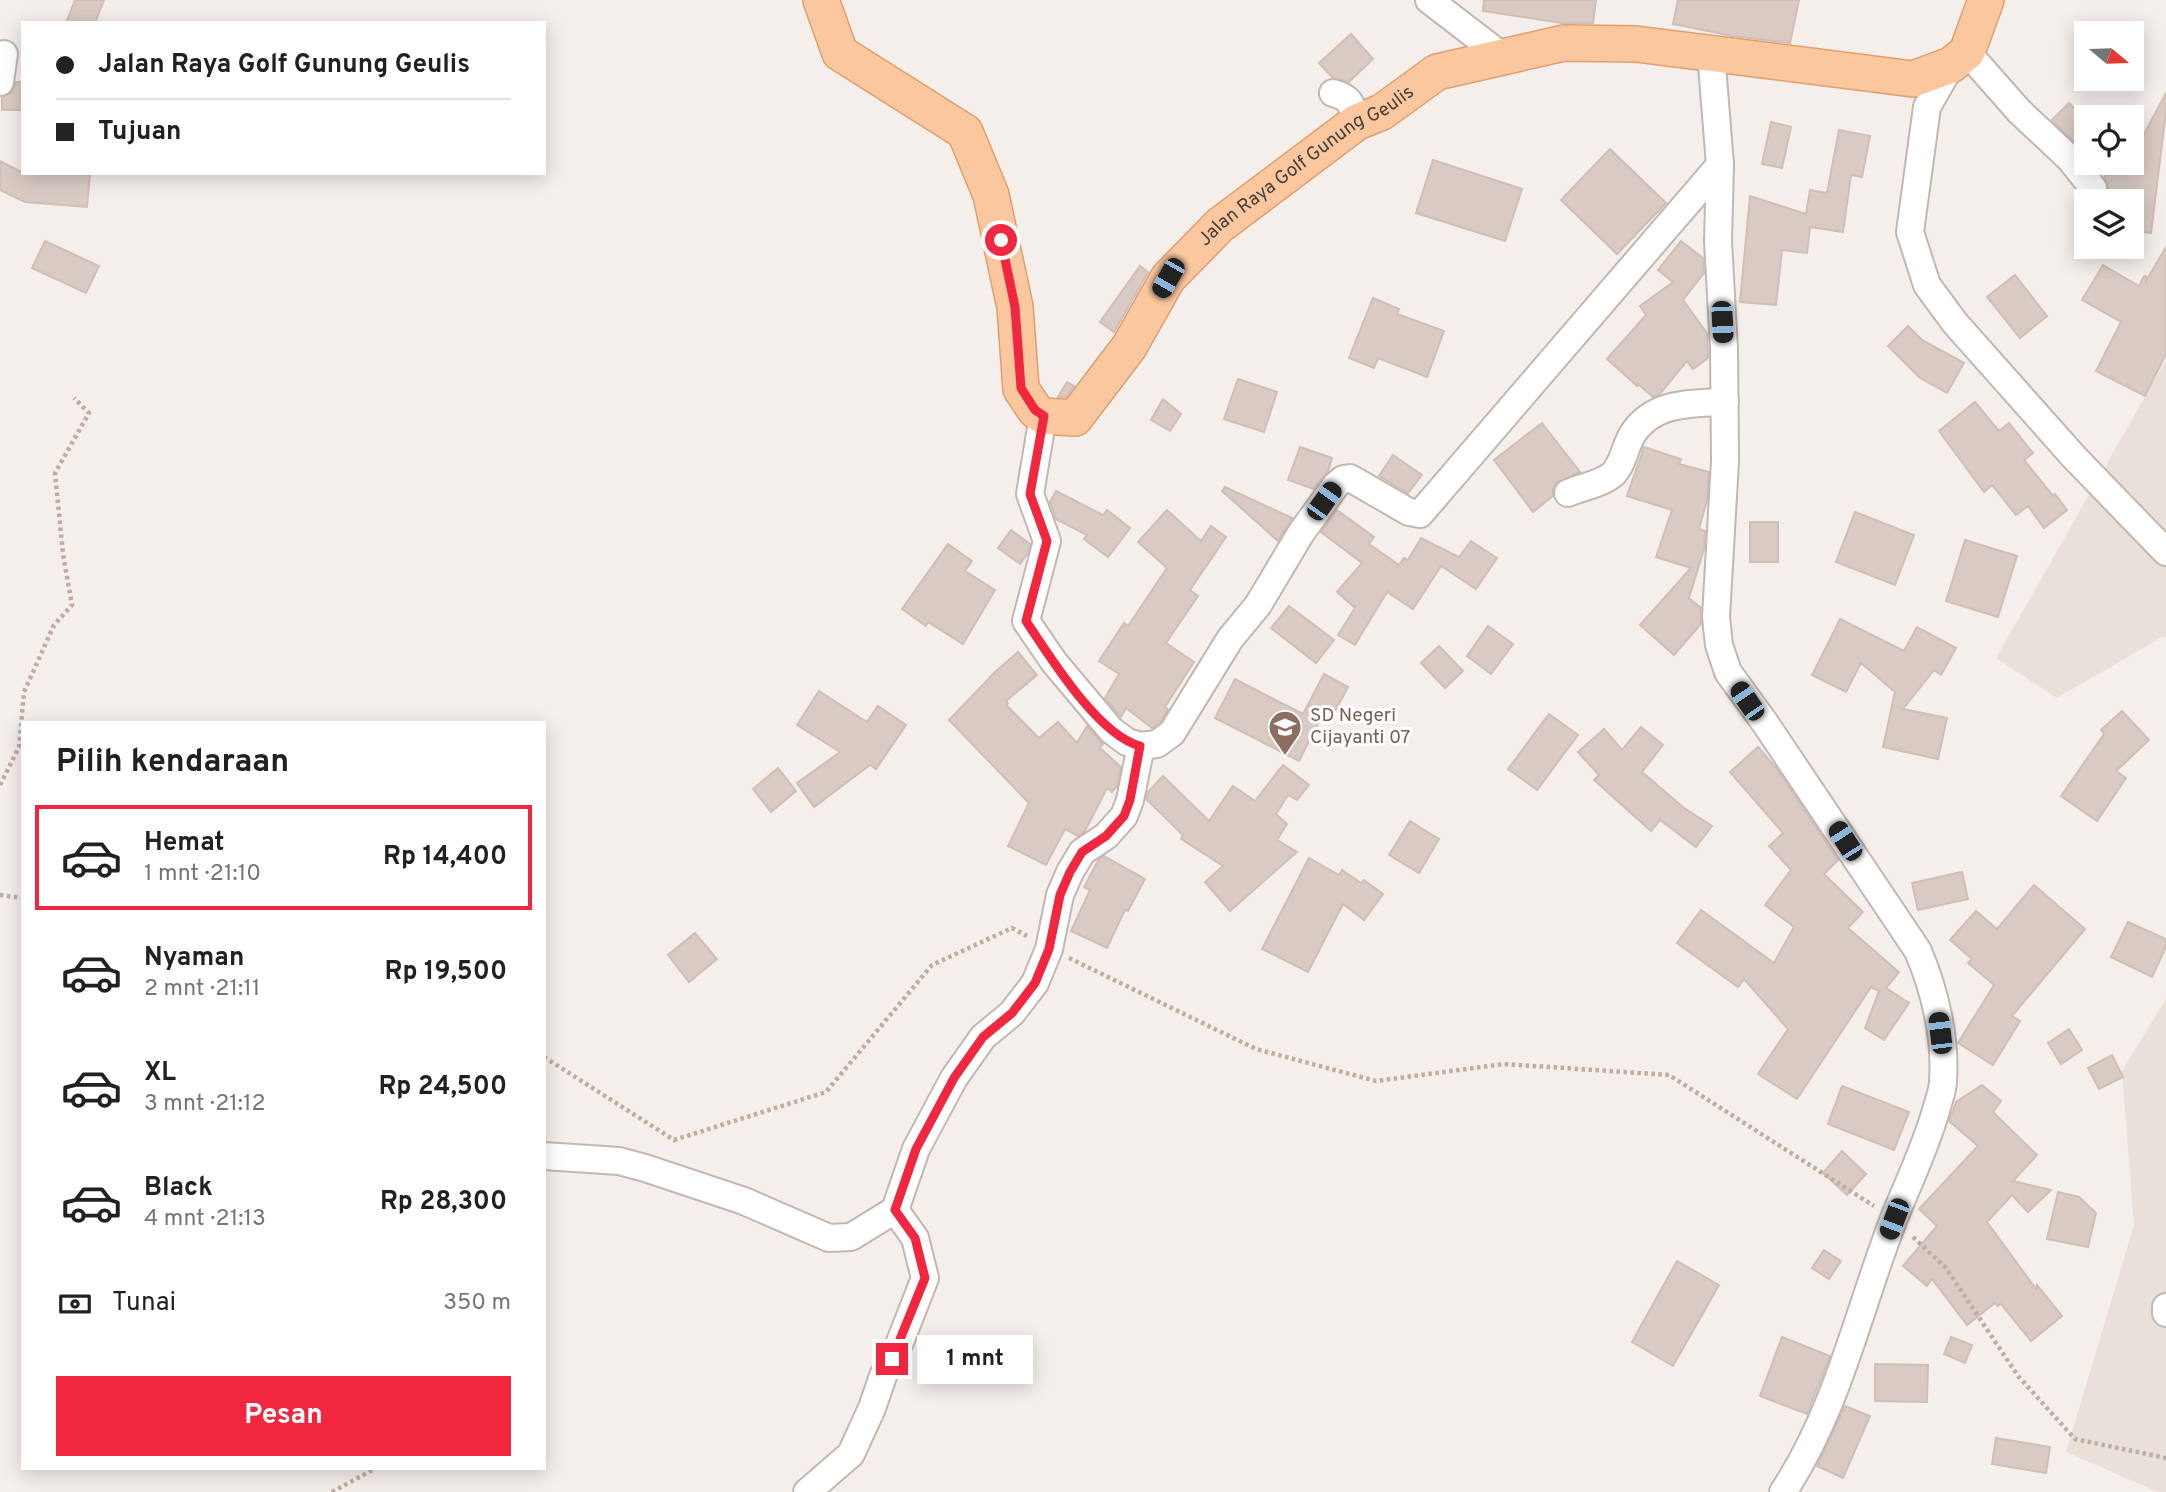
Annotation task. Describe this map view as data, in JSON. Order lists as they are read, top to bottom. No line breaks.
{"streets":{"main road":["Jalan Raya Golf Gunung Geulis"]},"places":{"school or university":["SD Negeri Cijayanti 07"]},"north":"right","page":{"banner":["Jalan Raya Golf Gunung Geulis","Tujuan"],"heading":"Pilih kendaraan","list":[{"name":"Hemat","note":"1 mnt · 21:10","value":"Rp 14,400"},{"name":"Nyaman","note":"2 mnt · 21:11","value":"Rp 19,500"},{"name":"XL","note":"3 mnt · 21:12","value":"Rp 24,500"},{"name":"Black","note":"4 mnt · 21:13","value":"Rp 28,300"}],"pay":["Tunai","350 m"],"bubble":"1 mnt","buttons":"Pesan"}}
